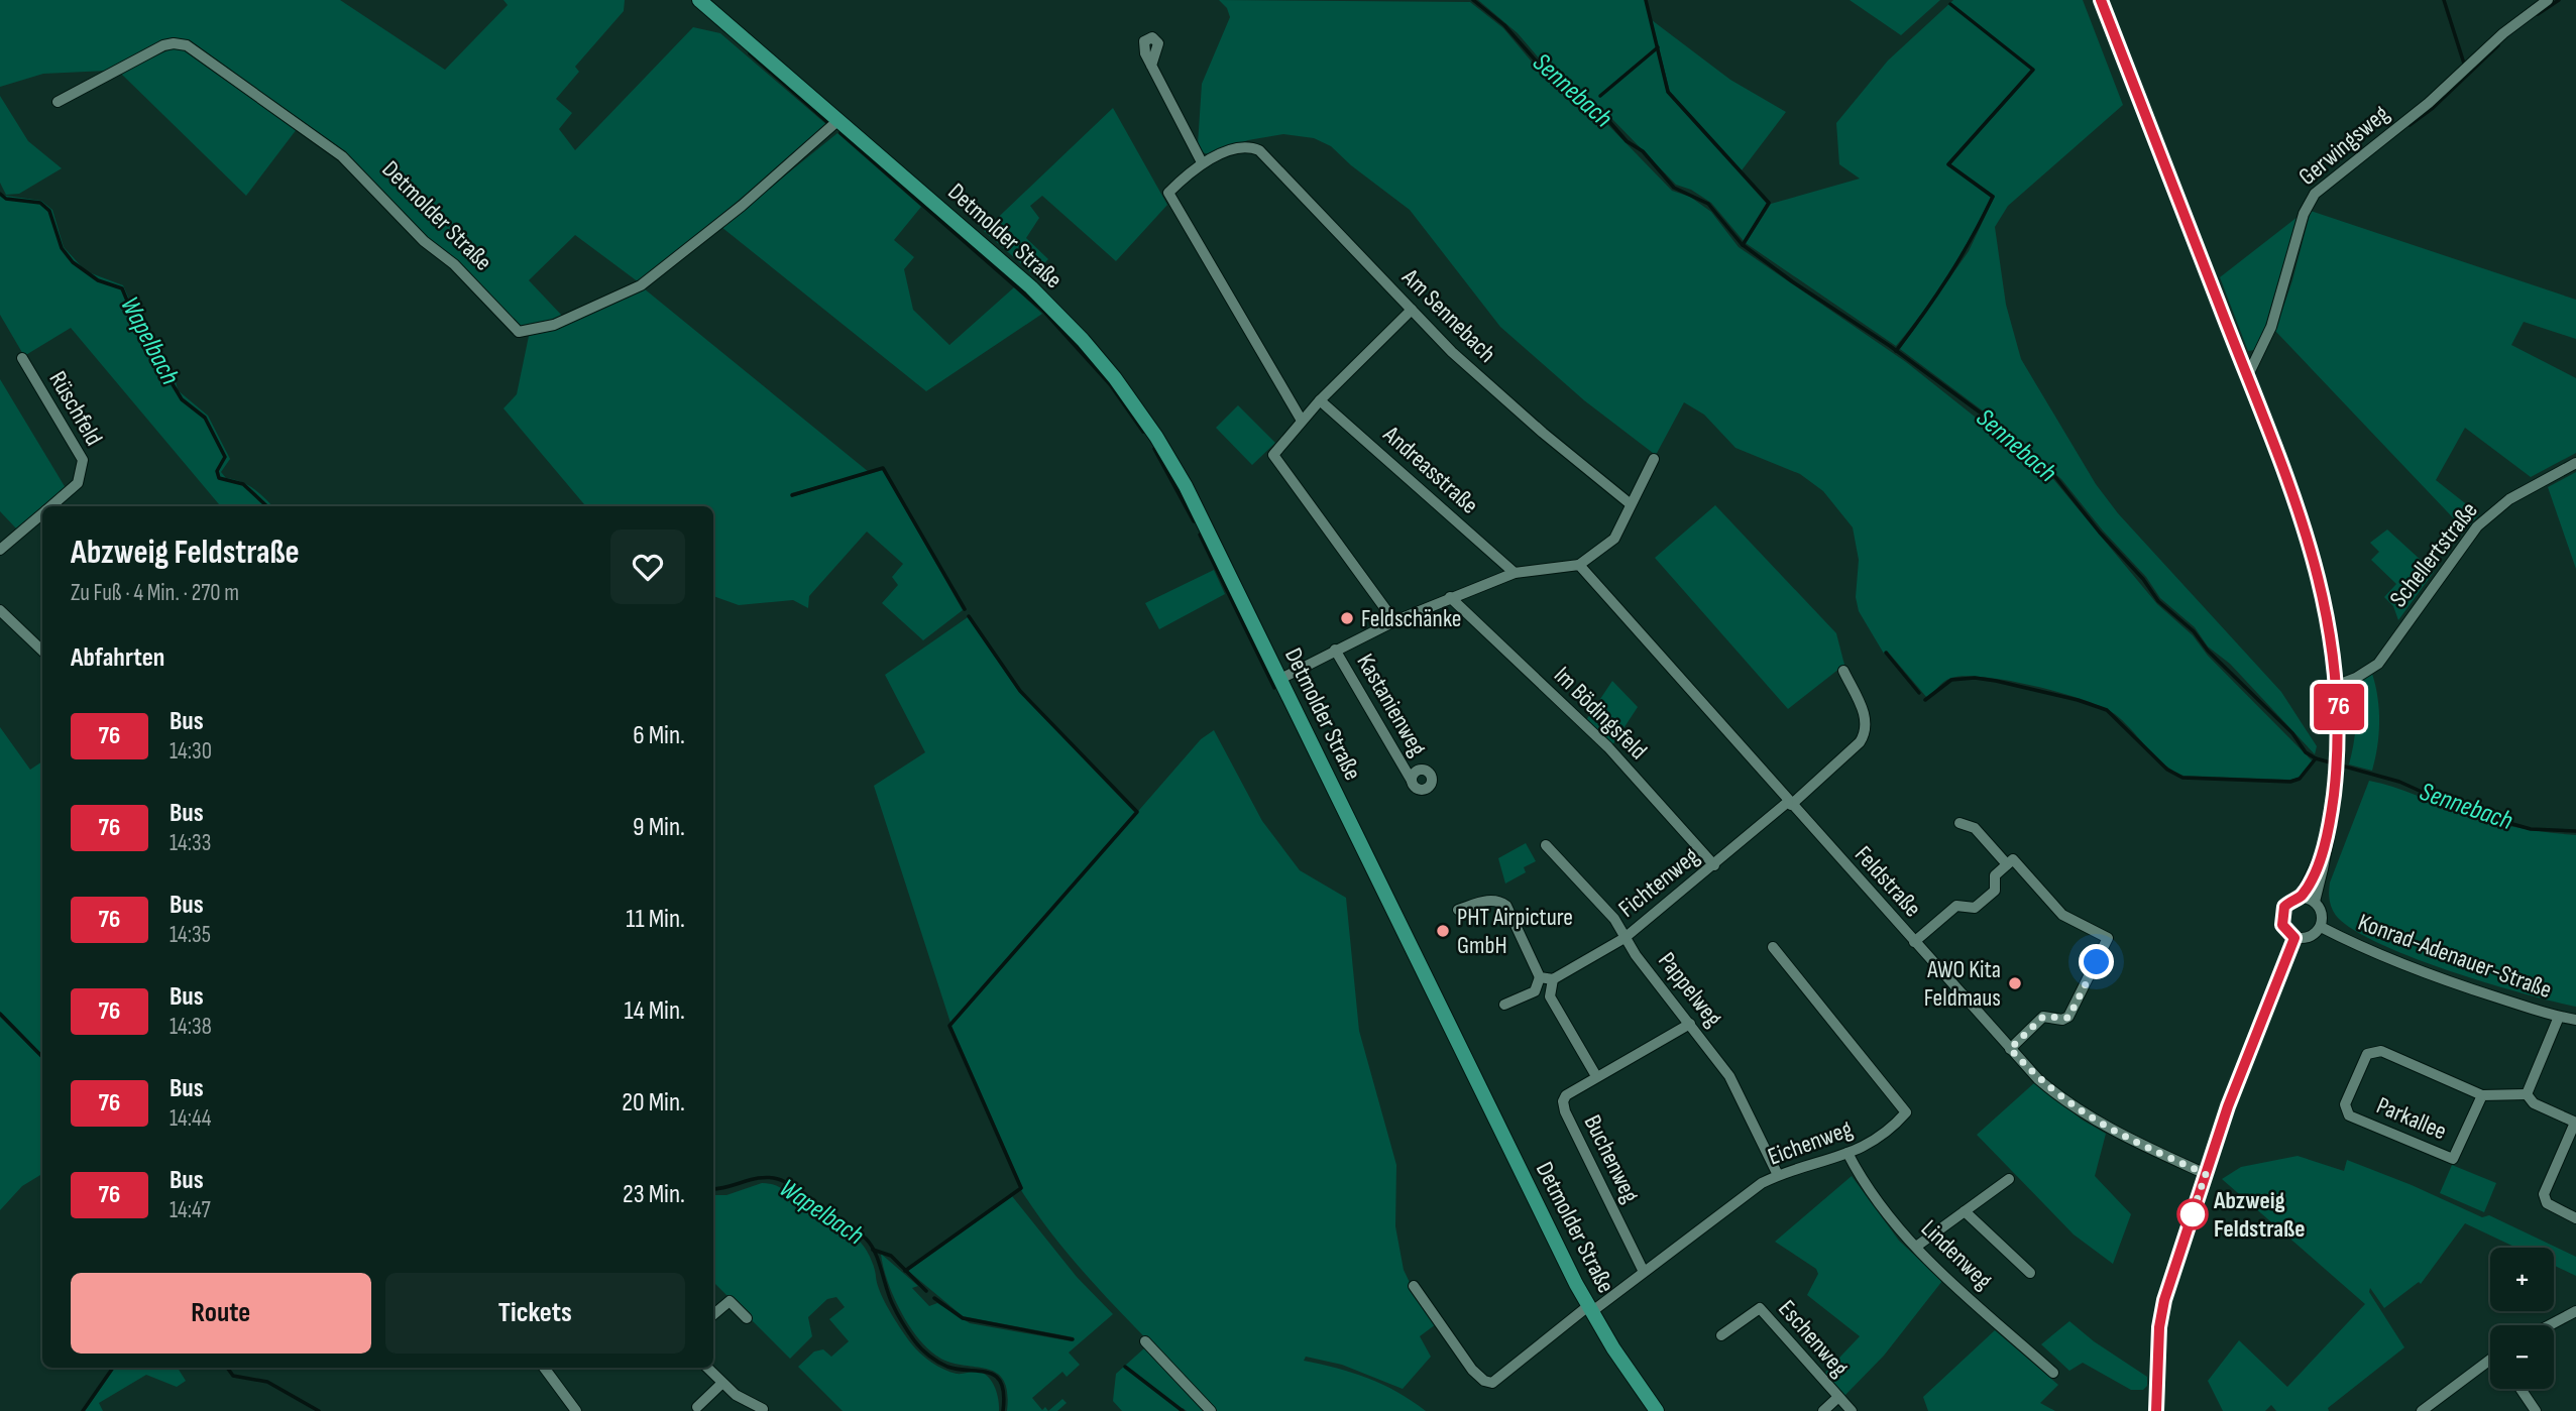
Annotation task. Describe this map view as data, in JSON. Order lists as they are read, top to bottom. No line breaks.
{"streets":{"main road":["Detmolder Straße"],"street":["Gerwingsweg","Am Sennebach","Rüschfeld","Andreasstraße","Schellertstraße","Kastanienweg","Im Bödingsfeld","Feldstraße","Fichtenweg","Konrad-Adenauer-Straße","Pappelweg","Parkallee","Eichenweg","Buchenweg","Lindenweg","Eschenweg"]},"crossings":[["Detmolder Straße","Eichenweg"],["Im Bödingsfeld","Fichtenweg"],["Feldstraße","Fichtenweg"],["Fichtenweg","Pappelweg"],["Fichtenweg","Buchenweg"],["Pappelweg","Eichenweg"],["Pappelweg","Buchenweg"],["Eichenweg","Buchenweg"],["Eichenweg","Lindenweg"]],"water":["Sennebach","Wapelbach"],"places":["Feldschänke","PHT Airpicture GmbH","AWO Kita Feldmaus","Abzweig Feldstraße"],"lines":["bus line 76"],"page":{"on_map":"76","heading":[["Abzweig Feldstraße","Zu Fuß · 4 Min. · 270 m"],"Abfahrten"],"list":[{"mark":"76","name":"Bus","note":"14:30","value":"6 Min."},{"mark":"76","name":"Bus","note":"14:33","value":"9 Min."},{"mark":"76","name":"Bus","note":"14:35","value":"11 Min."},{"mark":"76","name":"Bus","note":"14:38","value":"14 Min."},{"mark":"76","name":"Bus","note":"14:44","value":"20 Min."},{"mark":"76","name":"Bus","note":"14:47","value":"23 Min."}],"map_buttons":["+","−"],"buttons":["Route","Tickets"]}}
